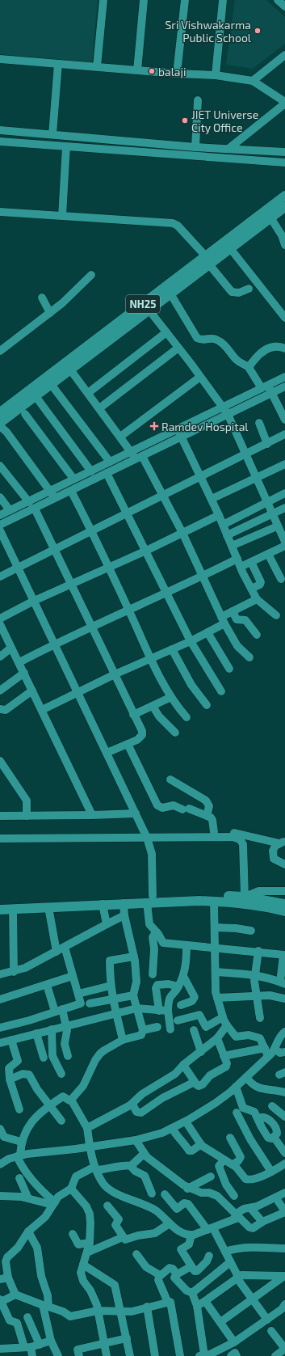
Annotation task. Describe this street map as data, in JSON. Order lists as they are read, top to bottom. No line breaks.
{"streets":{"main road":["NH25"]},"places":{"other":["Sri Vishwakarma Public School","balaji","JIET Universe City Office"],"health":["Ramdev Hospital"]}}
